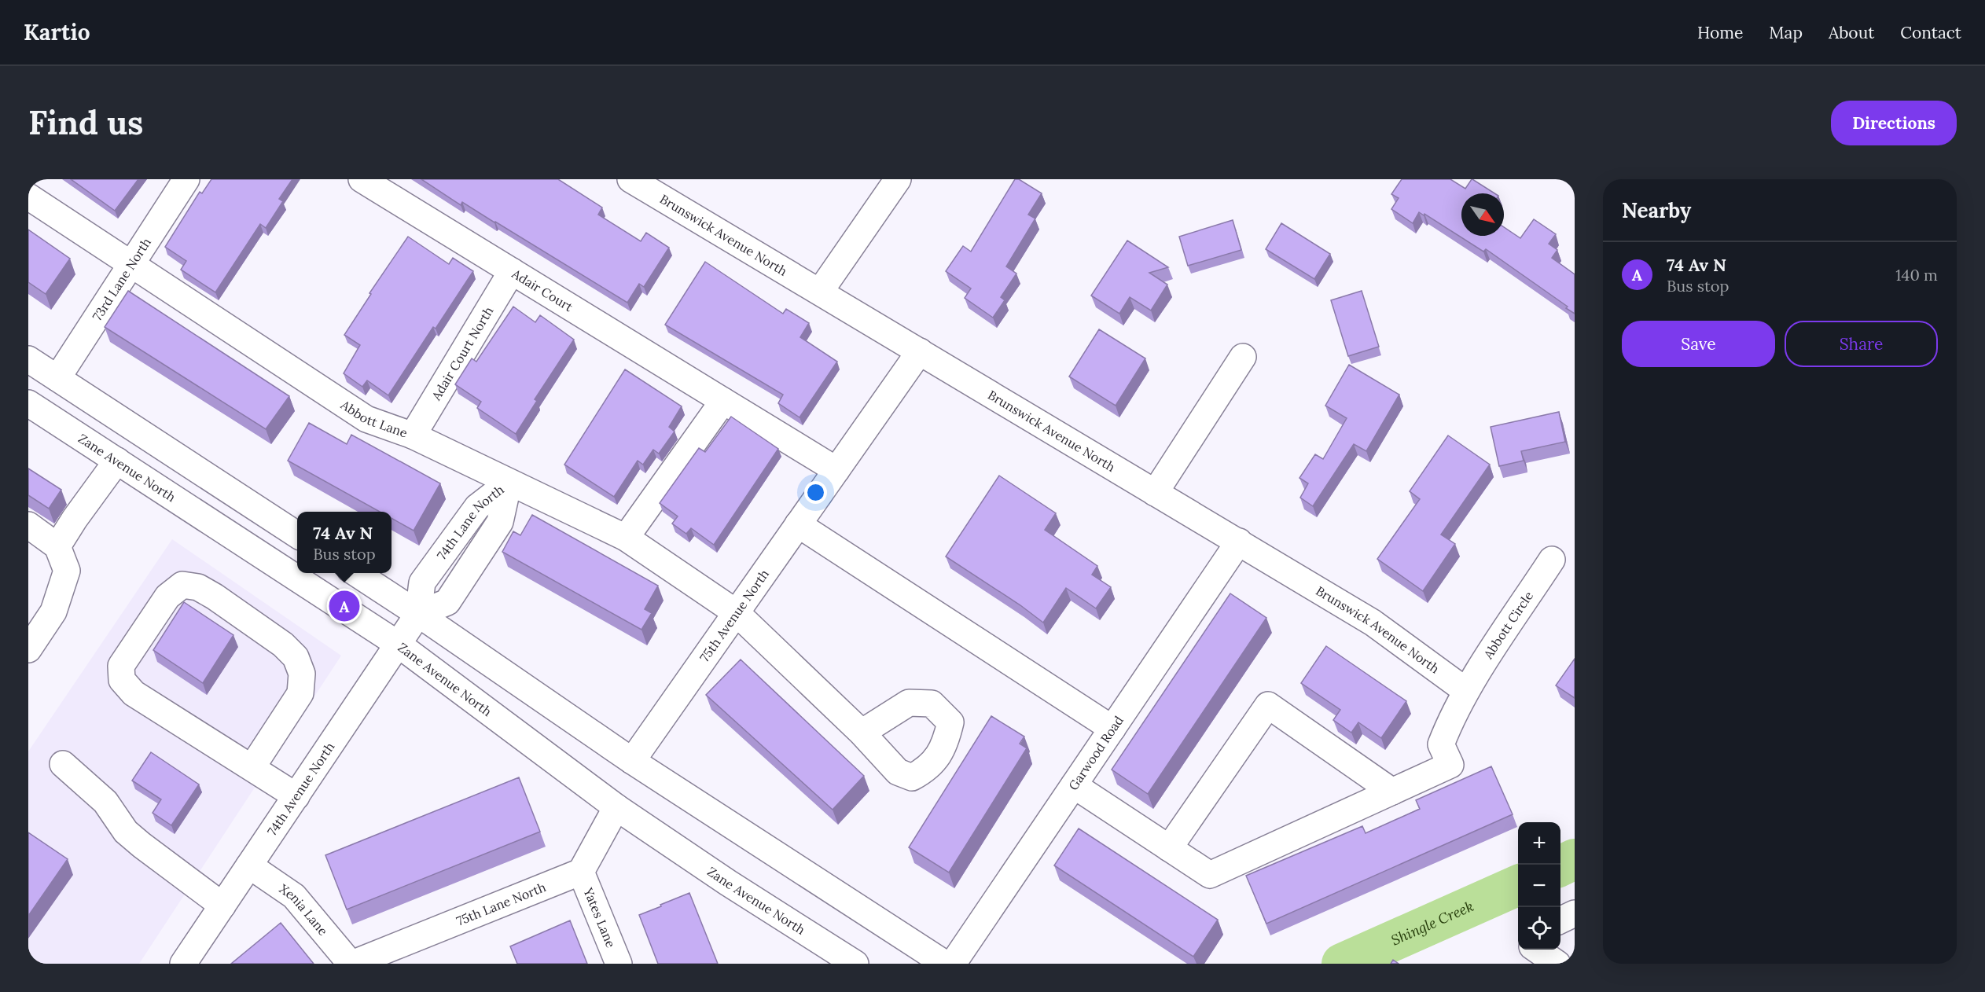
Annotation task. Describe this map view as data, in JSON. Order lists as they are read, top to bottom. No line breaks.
{"streets":{"street":["Brunswick Avenue North","73rd Lane North","Adair Court","Adair Court North","Abbott Lane","Zane Avenue North","74th Lane North","75th Avenue North","Abbott Circle","Garwood Road","74th Avenue North","75th Lane North","Xenia Lane","Yates Lane"]},"crossings":[["Brunswick Avenue North","75th Avenue North"],["Brunswick Avenue North","Abbott Circle"],["Brunswick Avenue North","Garwood Road"],["73rd Lane North","Abbott Lane"],["Adair Court","Adair Court North"],["Adair Court North","Abbott Lane"],["Abbott Lane","74th Lane North"],["Abbott Lane","75th Avenue North"],["Zane Avenue North","74th Avenue North"],["74th Lane North","74th Avenue North"],["74th Avenue North","Xenia Lane"],["75th Lane North","Xenia Lane"],["75th Lane North","Yates Lane"]],"water":["Shingle Creek"],"north":"bottom right","page":{"header":"Kartio","nav":["Home","Map","About","Contact"],"buttons":["Directions",["Save","Share"]],"title":"Find us","heading":"Nearby","list":[{"mark":"A","name":"74 Av N","note":"Bus stop","value":"140 m"}],"popup":["74 Av N","Bus stop"],"pins":"A","map_buttons":["+","−"]}}
